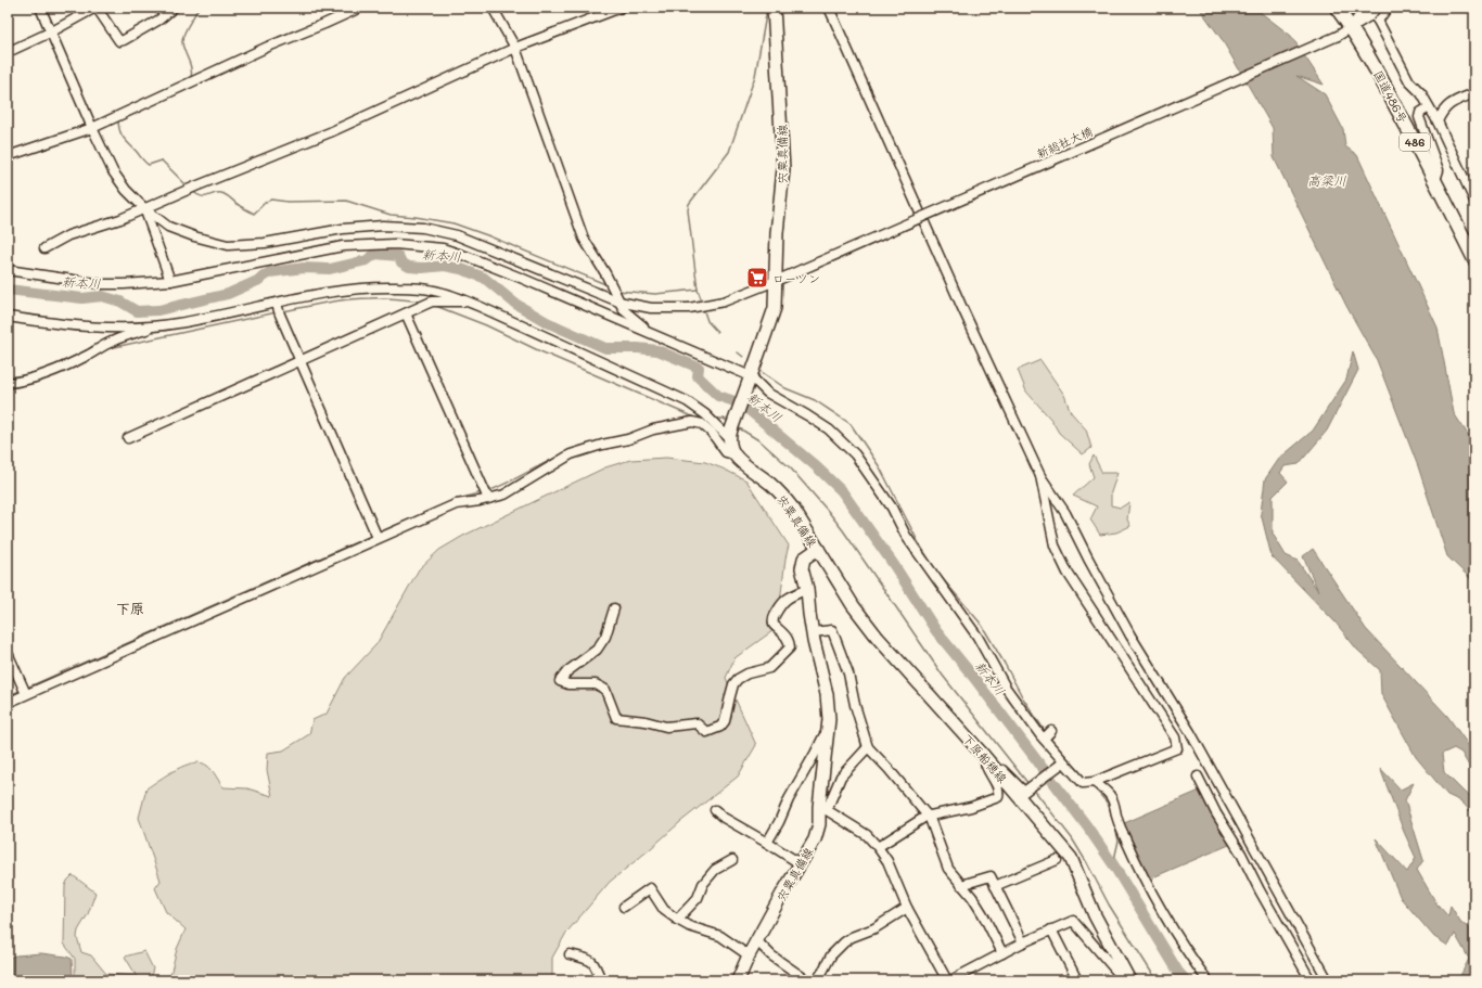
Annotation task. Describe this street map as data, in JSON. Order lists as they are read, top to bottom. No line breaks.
{"streets":{"highway":["国道486号","486"],"main road":["宍粟真備線","下原船穂線"],"street":["新総社大橋"]},"crossings":[["国道486号","新総社大橋"],["新総社大橋","宍粟真備線"],["宍粟真備線","下原船穂線"]],"districts":["下原"],"water":["高梁川","新本川"],"places":{"supermarket":["ローソン"]}}
